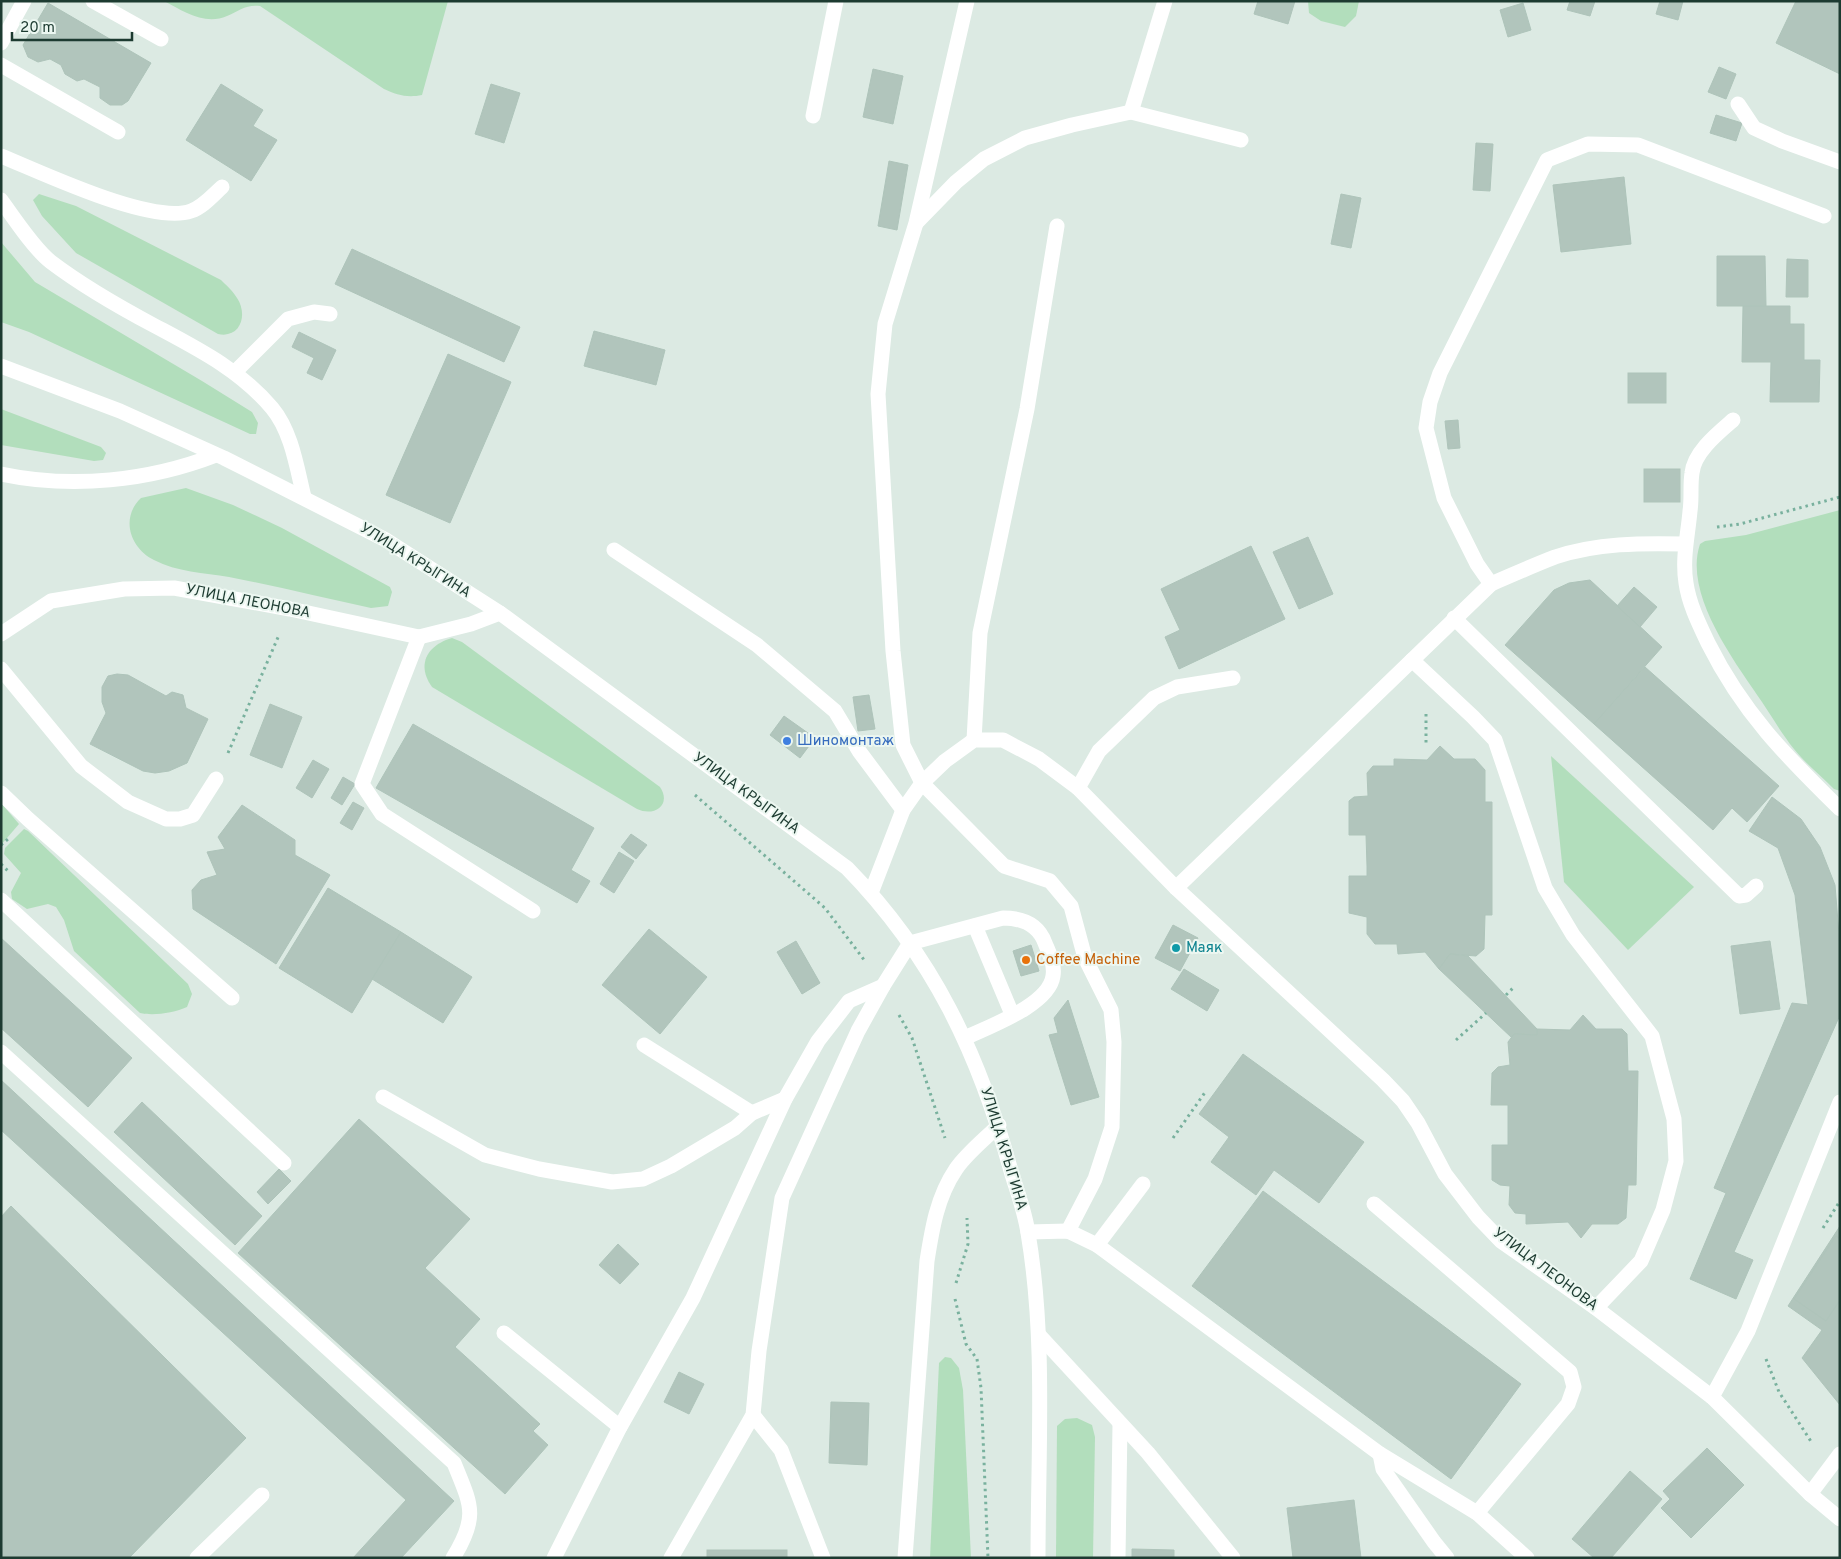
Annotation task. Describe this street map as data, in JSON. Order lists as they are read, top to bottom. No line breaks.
{"streets":{"main road":["УЛИЦА КРЫГИНА","УЛИЦА ЛЕОНОВА"]},"crossings":[["УЛИЦА КРЫГИНА","УЛИЦА ЛЕОНОВА"]],"places":["Шиномонтаж","Маяк","Coffee Machine"],"scale_bar":"20 m"}
